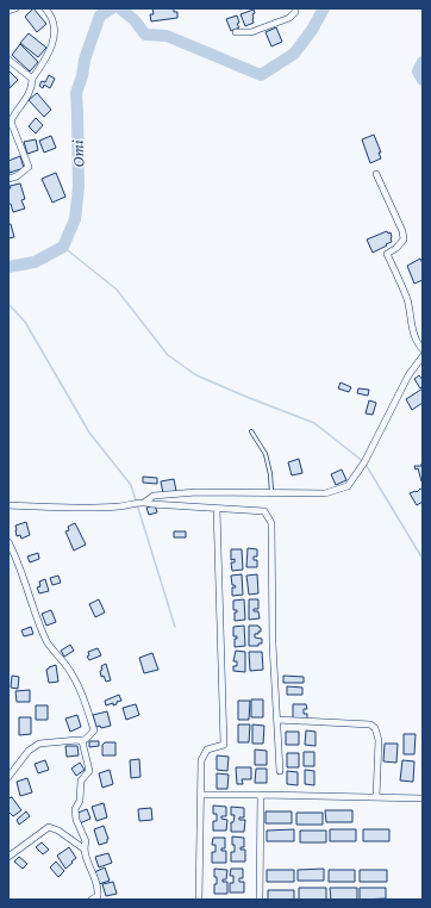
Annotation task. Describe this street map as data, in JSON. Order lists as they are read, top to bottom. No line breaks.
{"water":["Omi"]}
